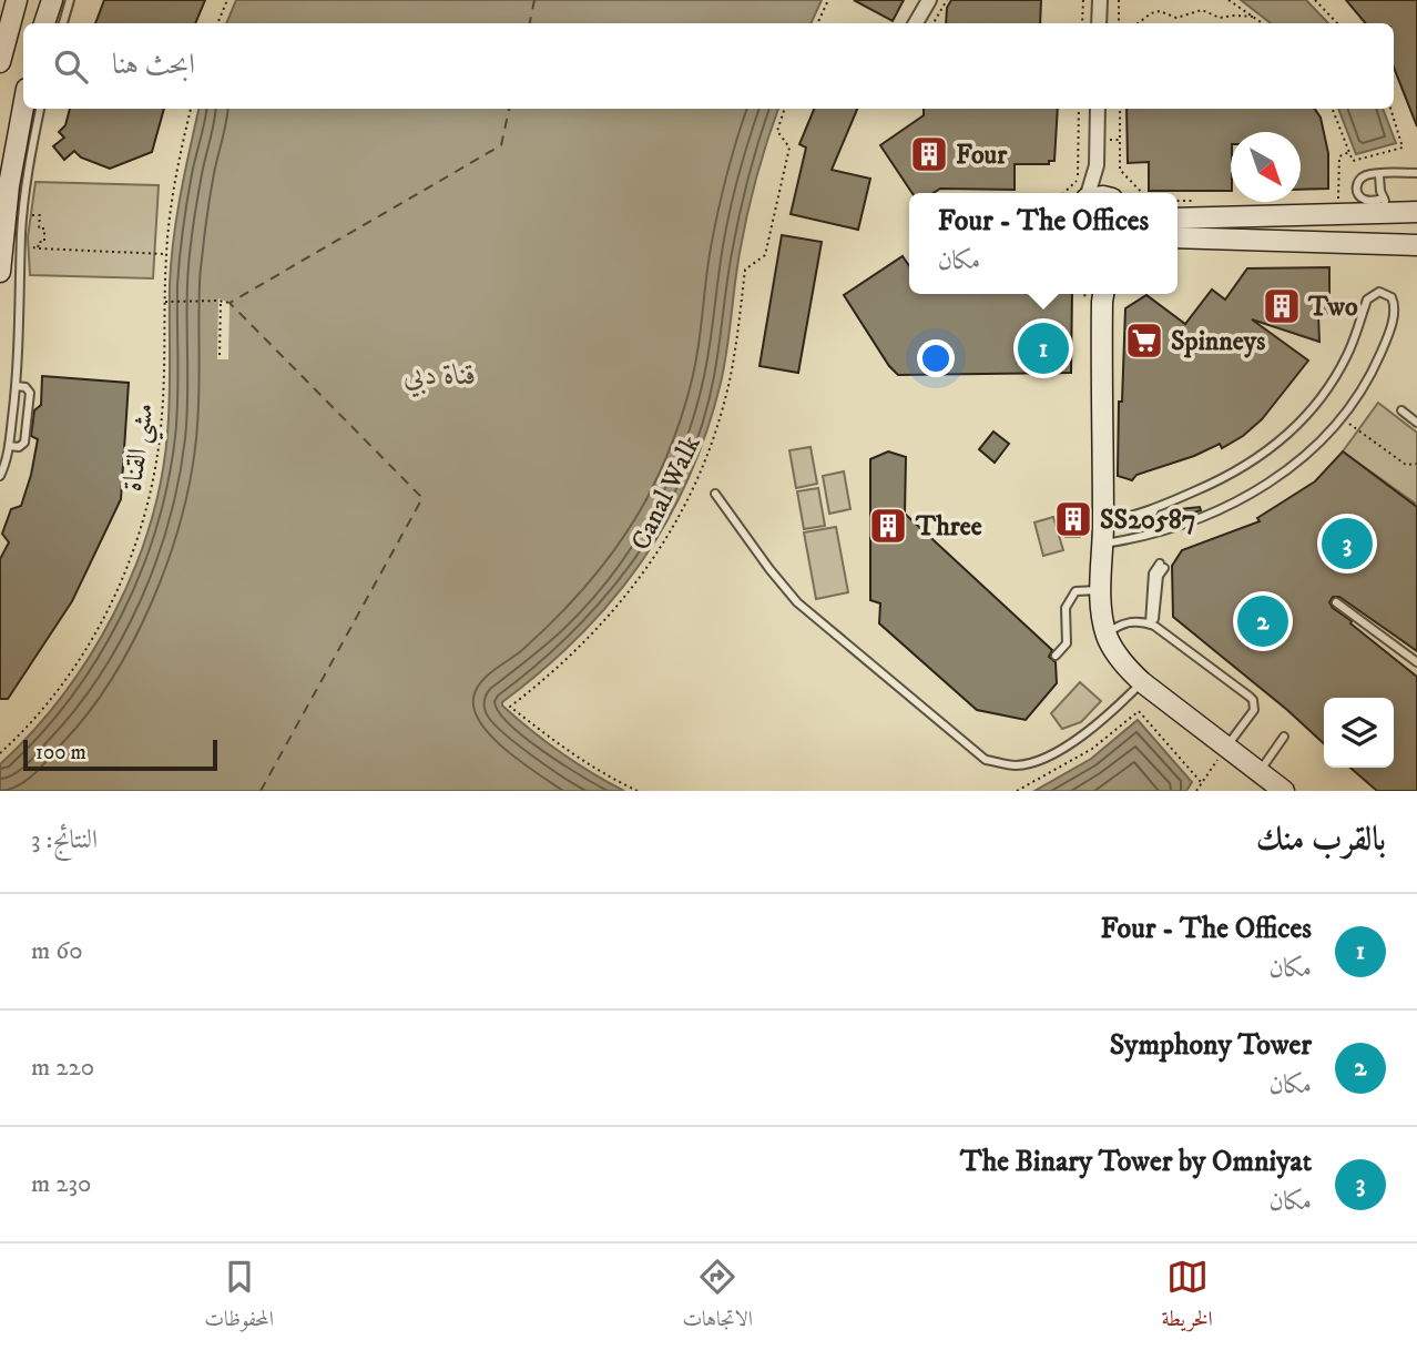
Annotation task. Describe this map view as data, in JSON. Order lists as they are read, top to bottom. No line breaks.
{"streets":{"path":["مشي القناة","Canal Walk"]},"water":["قناة دبي"],"places":{"building":["Four","Two","SS20587","Three"],"supermarket":["Spinneys"]},"scale_bar":"100 m","north":"bottom right","page":{"search":"ابحث هنا","popup":["Four - The Offices","مكان"],"pins":["1","3","2"],"scale":"100 m","heading":["بالقرب منك","النتائج: 3"],"list":[{"mark":"1","name":"Four - The Offices","note":"مكان","value":"60 m"},{"mark":"2","name":"Symphony Tower","note":"مكان","value":"220 m"},{"mark":"3","name":"The Binary Tower by Omniyat","note":"مكان","value":"230 m"}],"nav":["الخريطة","الاتجاهات","المحفوظات"]}}
